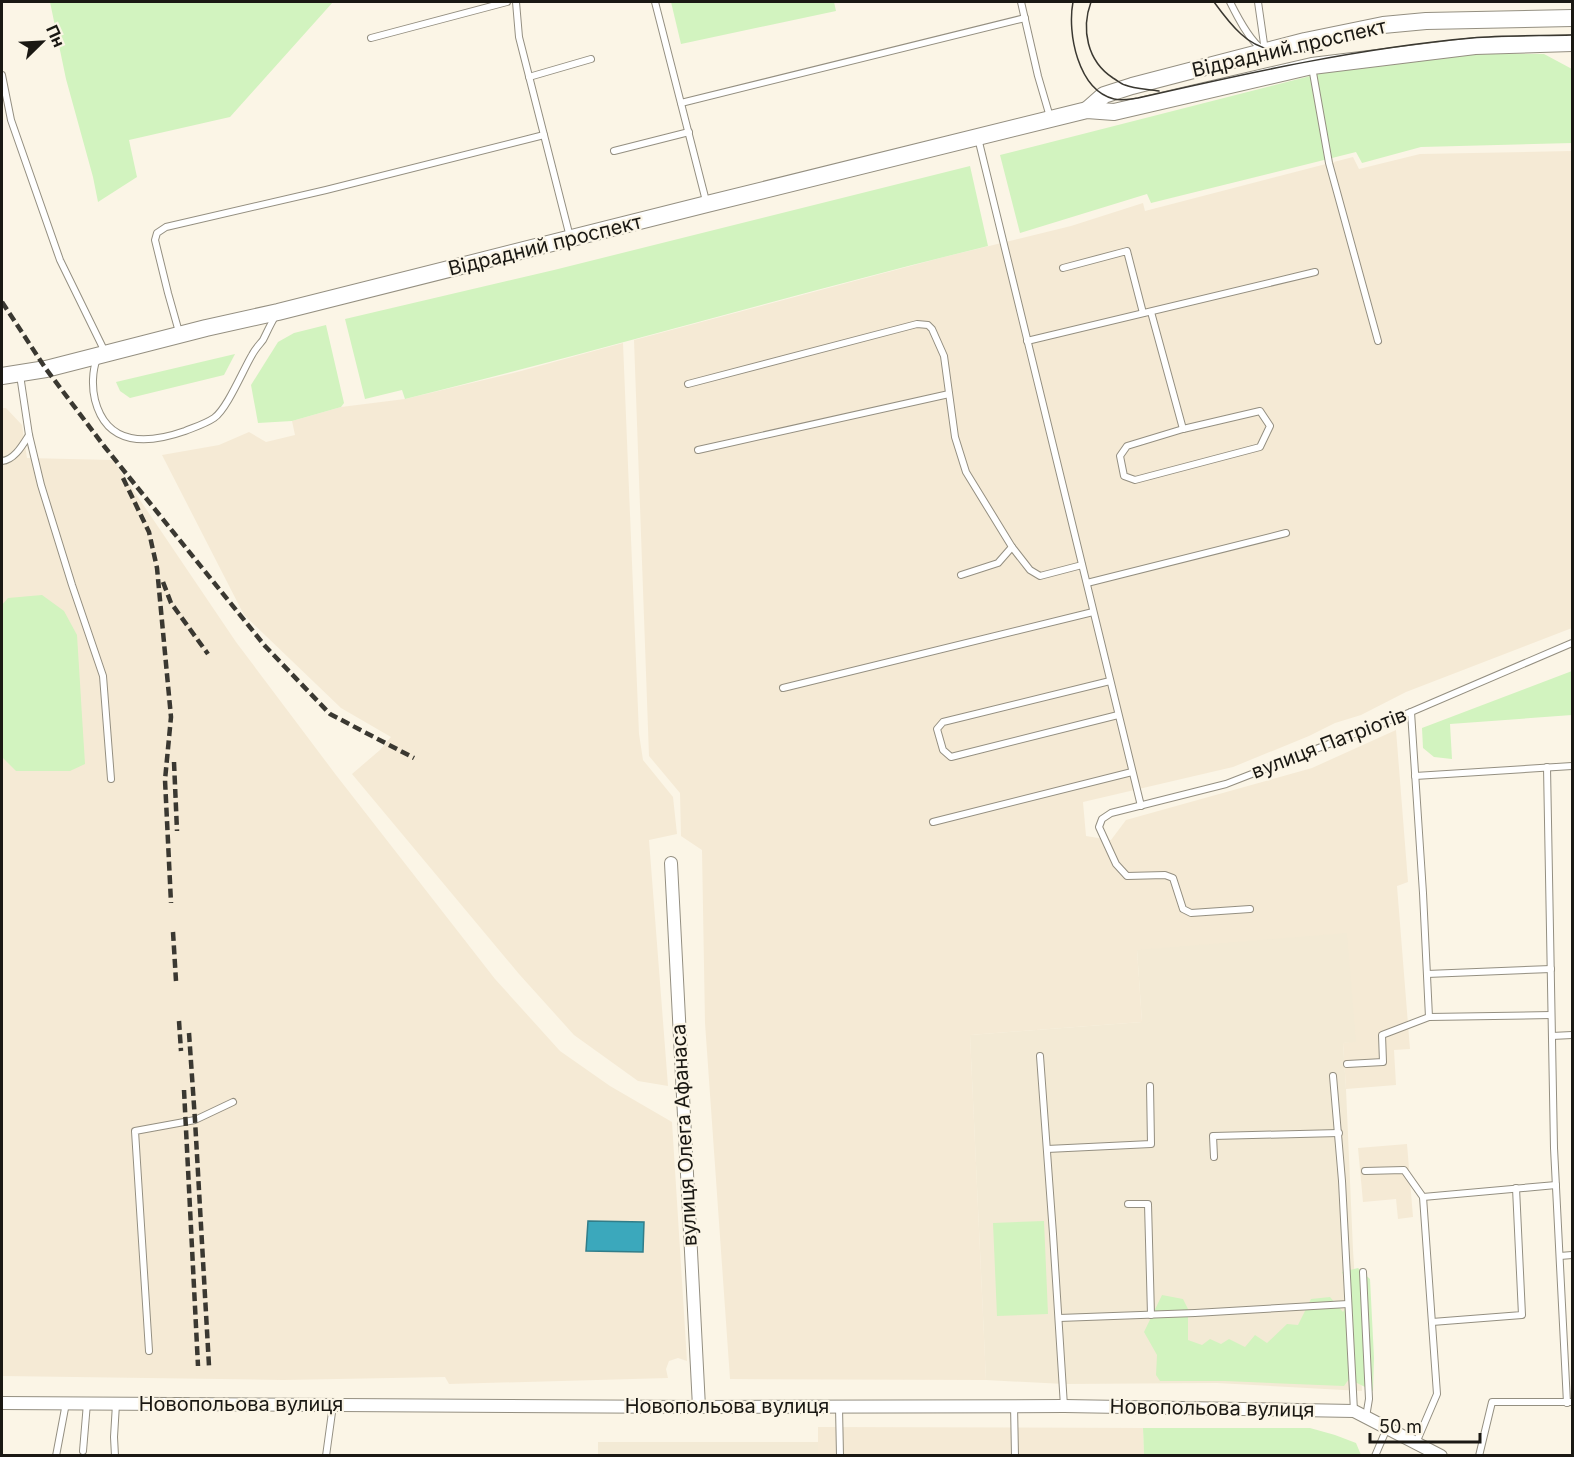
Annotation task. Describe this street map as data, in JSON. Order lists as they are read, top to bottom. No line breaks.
{"streets":{"main road":["Відрадний проспект"],"street":["вулиця Олега Афанаса","Новопольова вулиця"],"lane":["вулиця Патріотів"]},"crossings":[["вулиця Олега Афанаса","Новопольова вулиця"]],"scale_bar":"50 m","north":"top right"}
